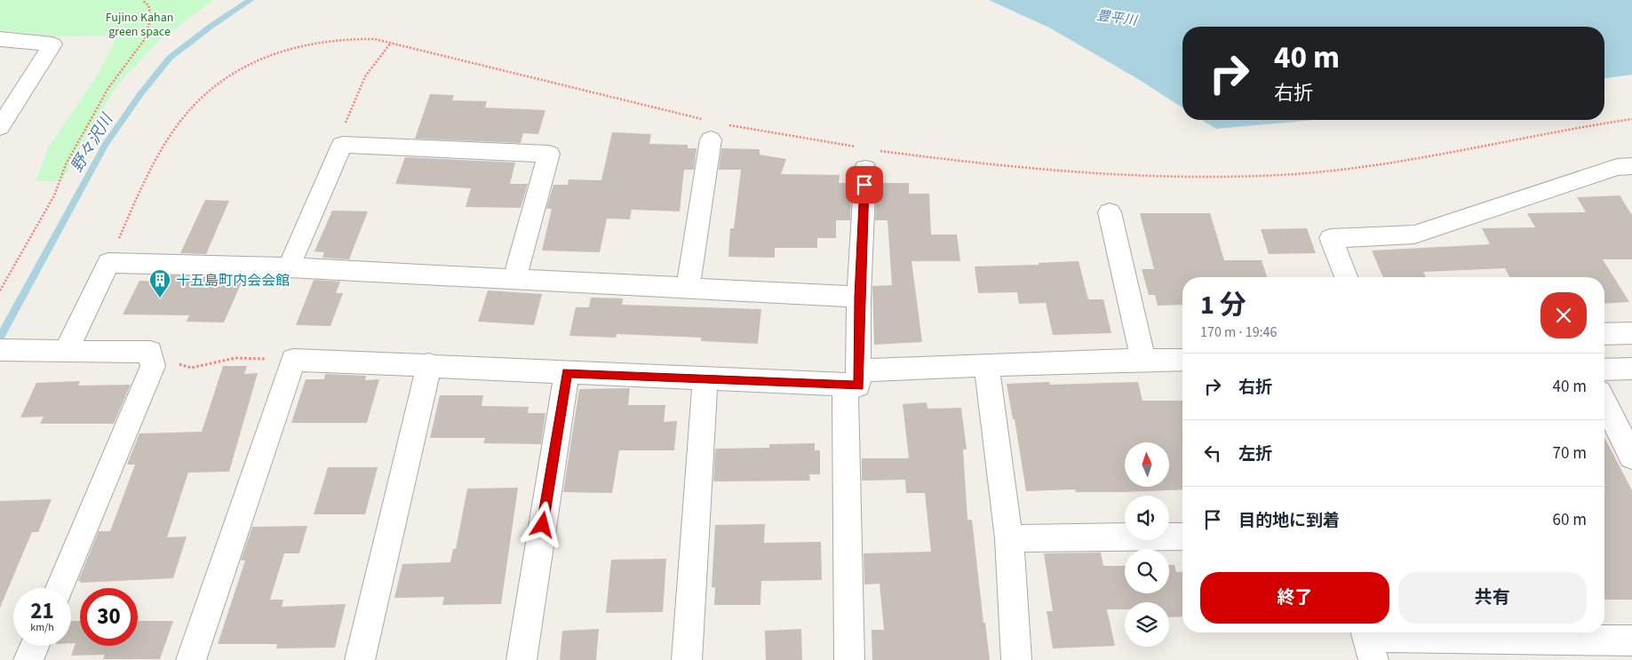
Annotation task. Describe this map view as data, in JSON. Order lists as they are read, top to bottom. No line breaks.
{"water":["豊平川","野々沢川"],"parks":["Fujino Kahan green space"],"places":{"building":["十五島町内会会館"]},"north":"top","page":{"turn":["40 m","右折"],"heading":["1 分","170 m · 19:46"],"list":[{"name":"右折","value":"40 m"},{"name":"左折","value":"70 m"},{"name":"目的地に到着","value":"60 m"}],"buttons":["終了","共有"],"speed":"21 km/h","limit":"30"}}
